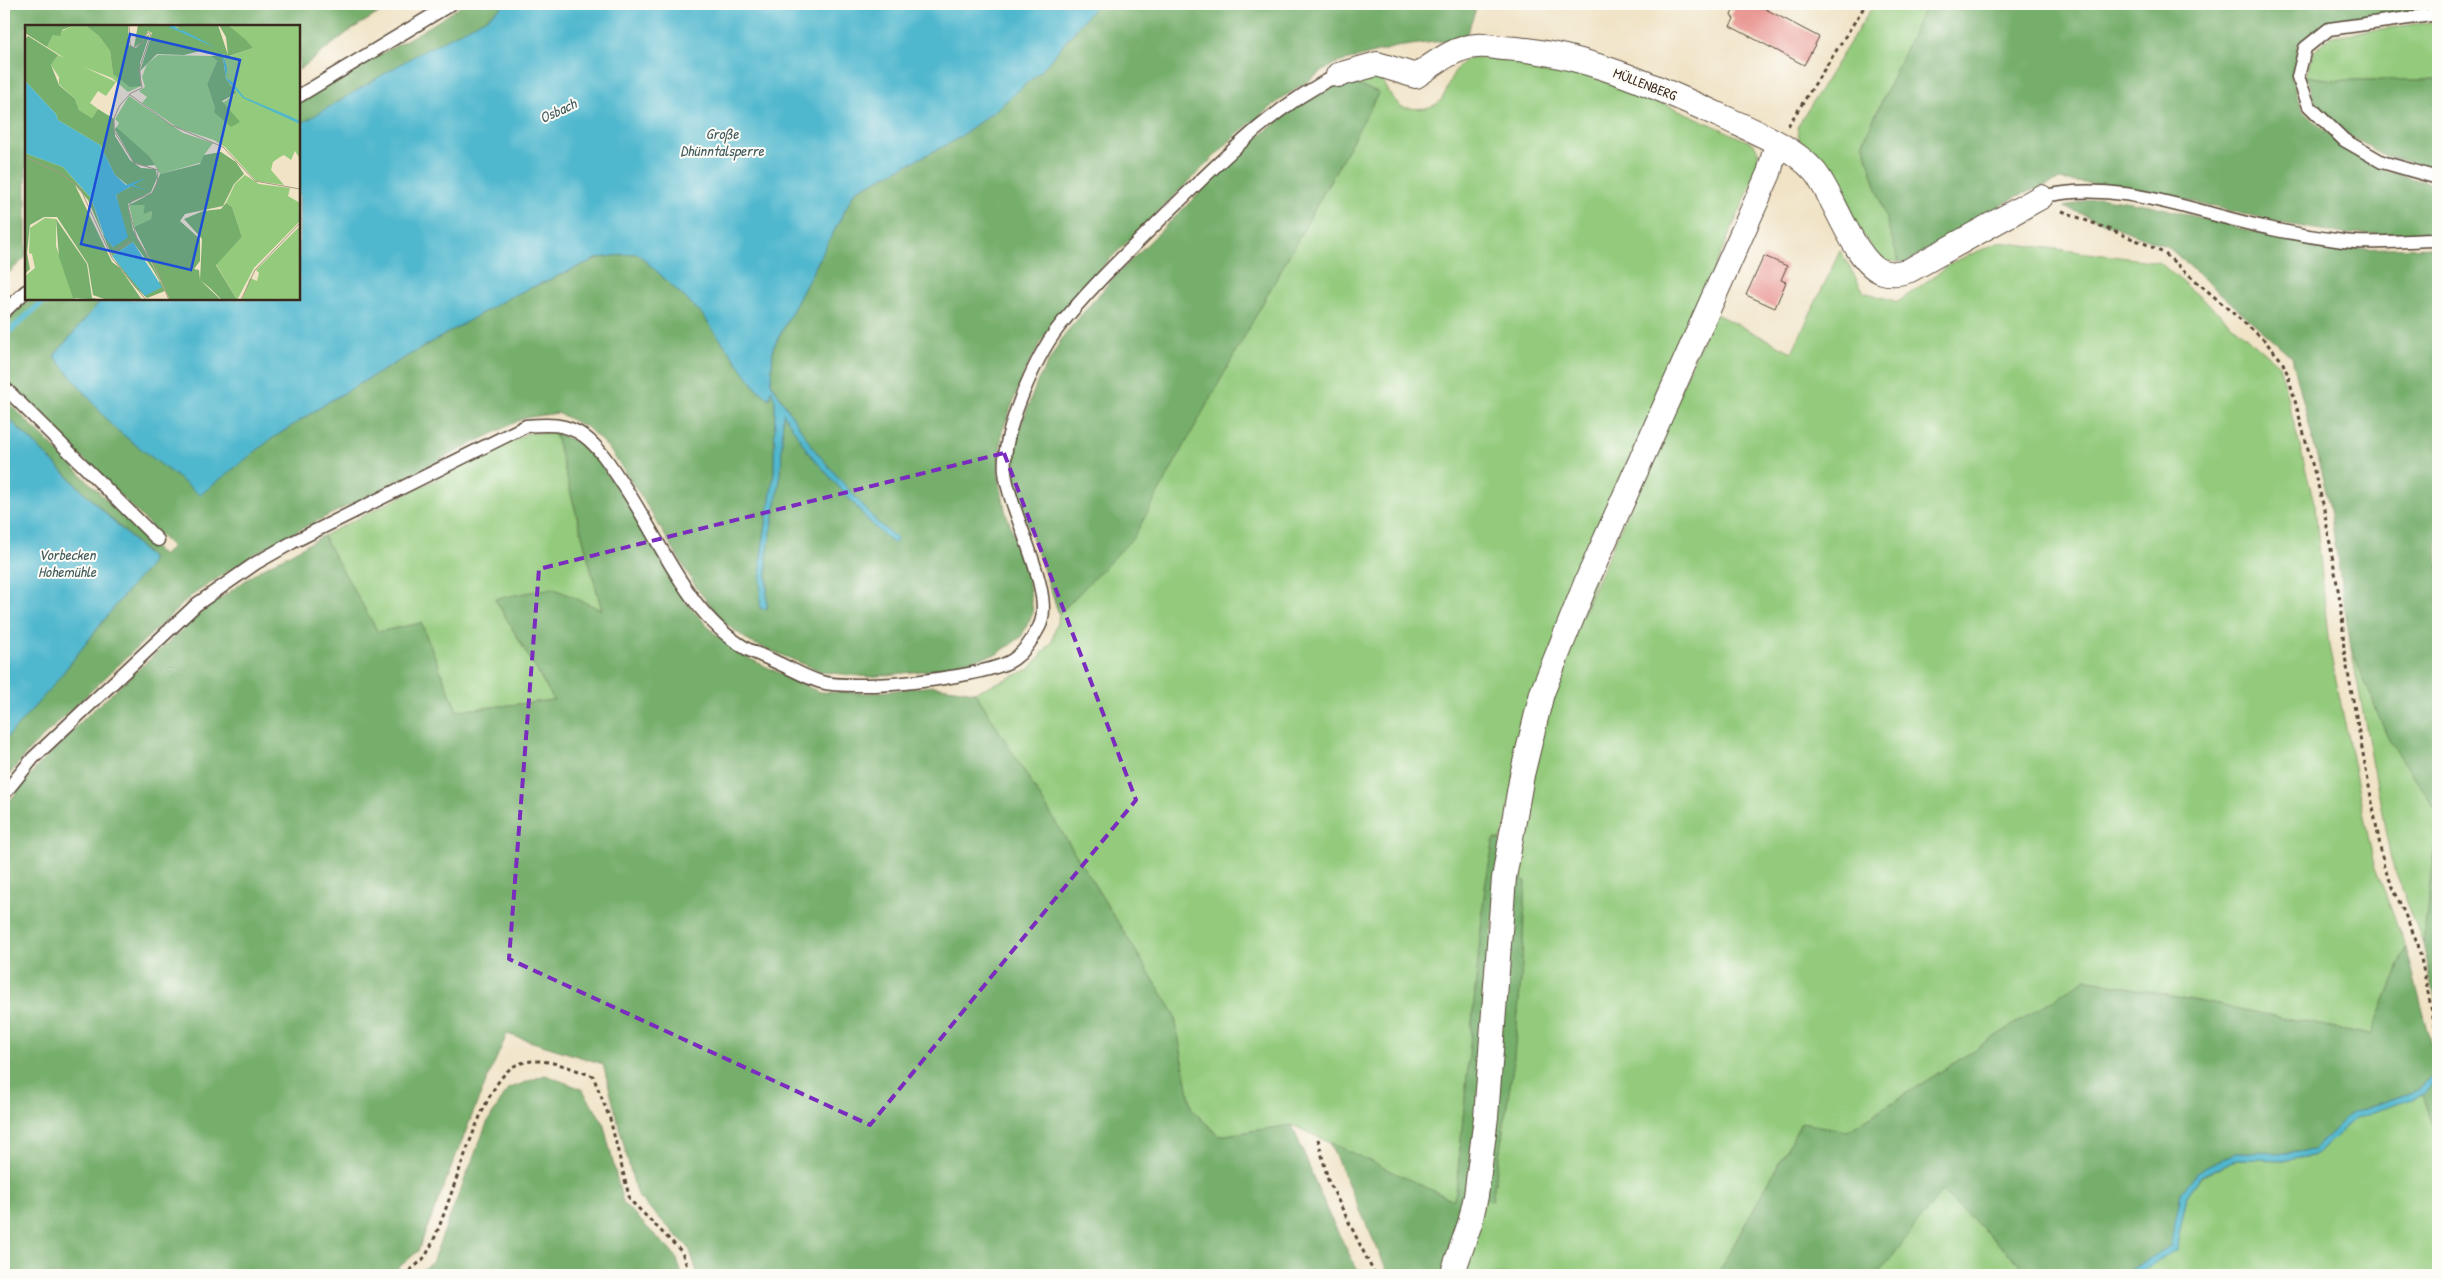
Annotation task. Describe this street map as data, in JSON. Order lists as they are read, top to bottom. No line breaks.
{"streets":{"street":["MÜLLENBERG"]},"water":["Osbach","Große Dhünntalsperre","Vorbecken Hohemühle"]}
